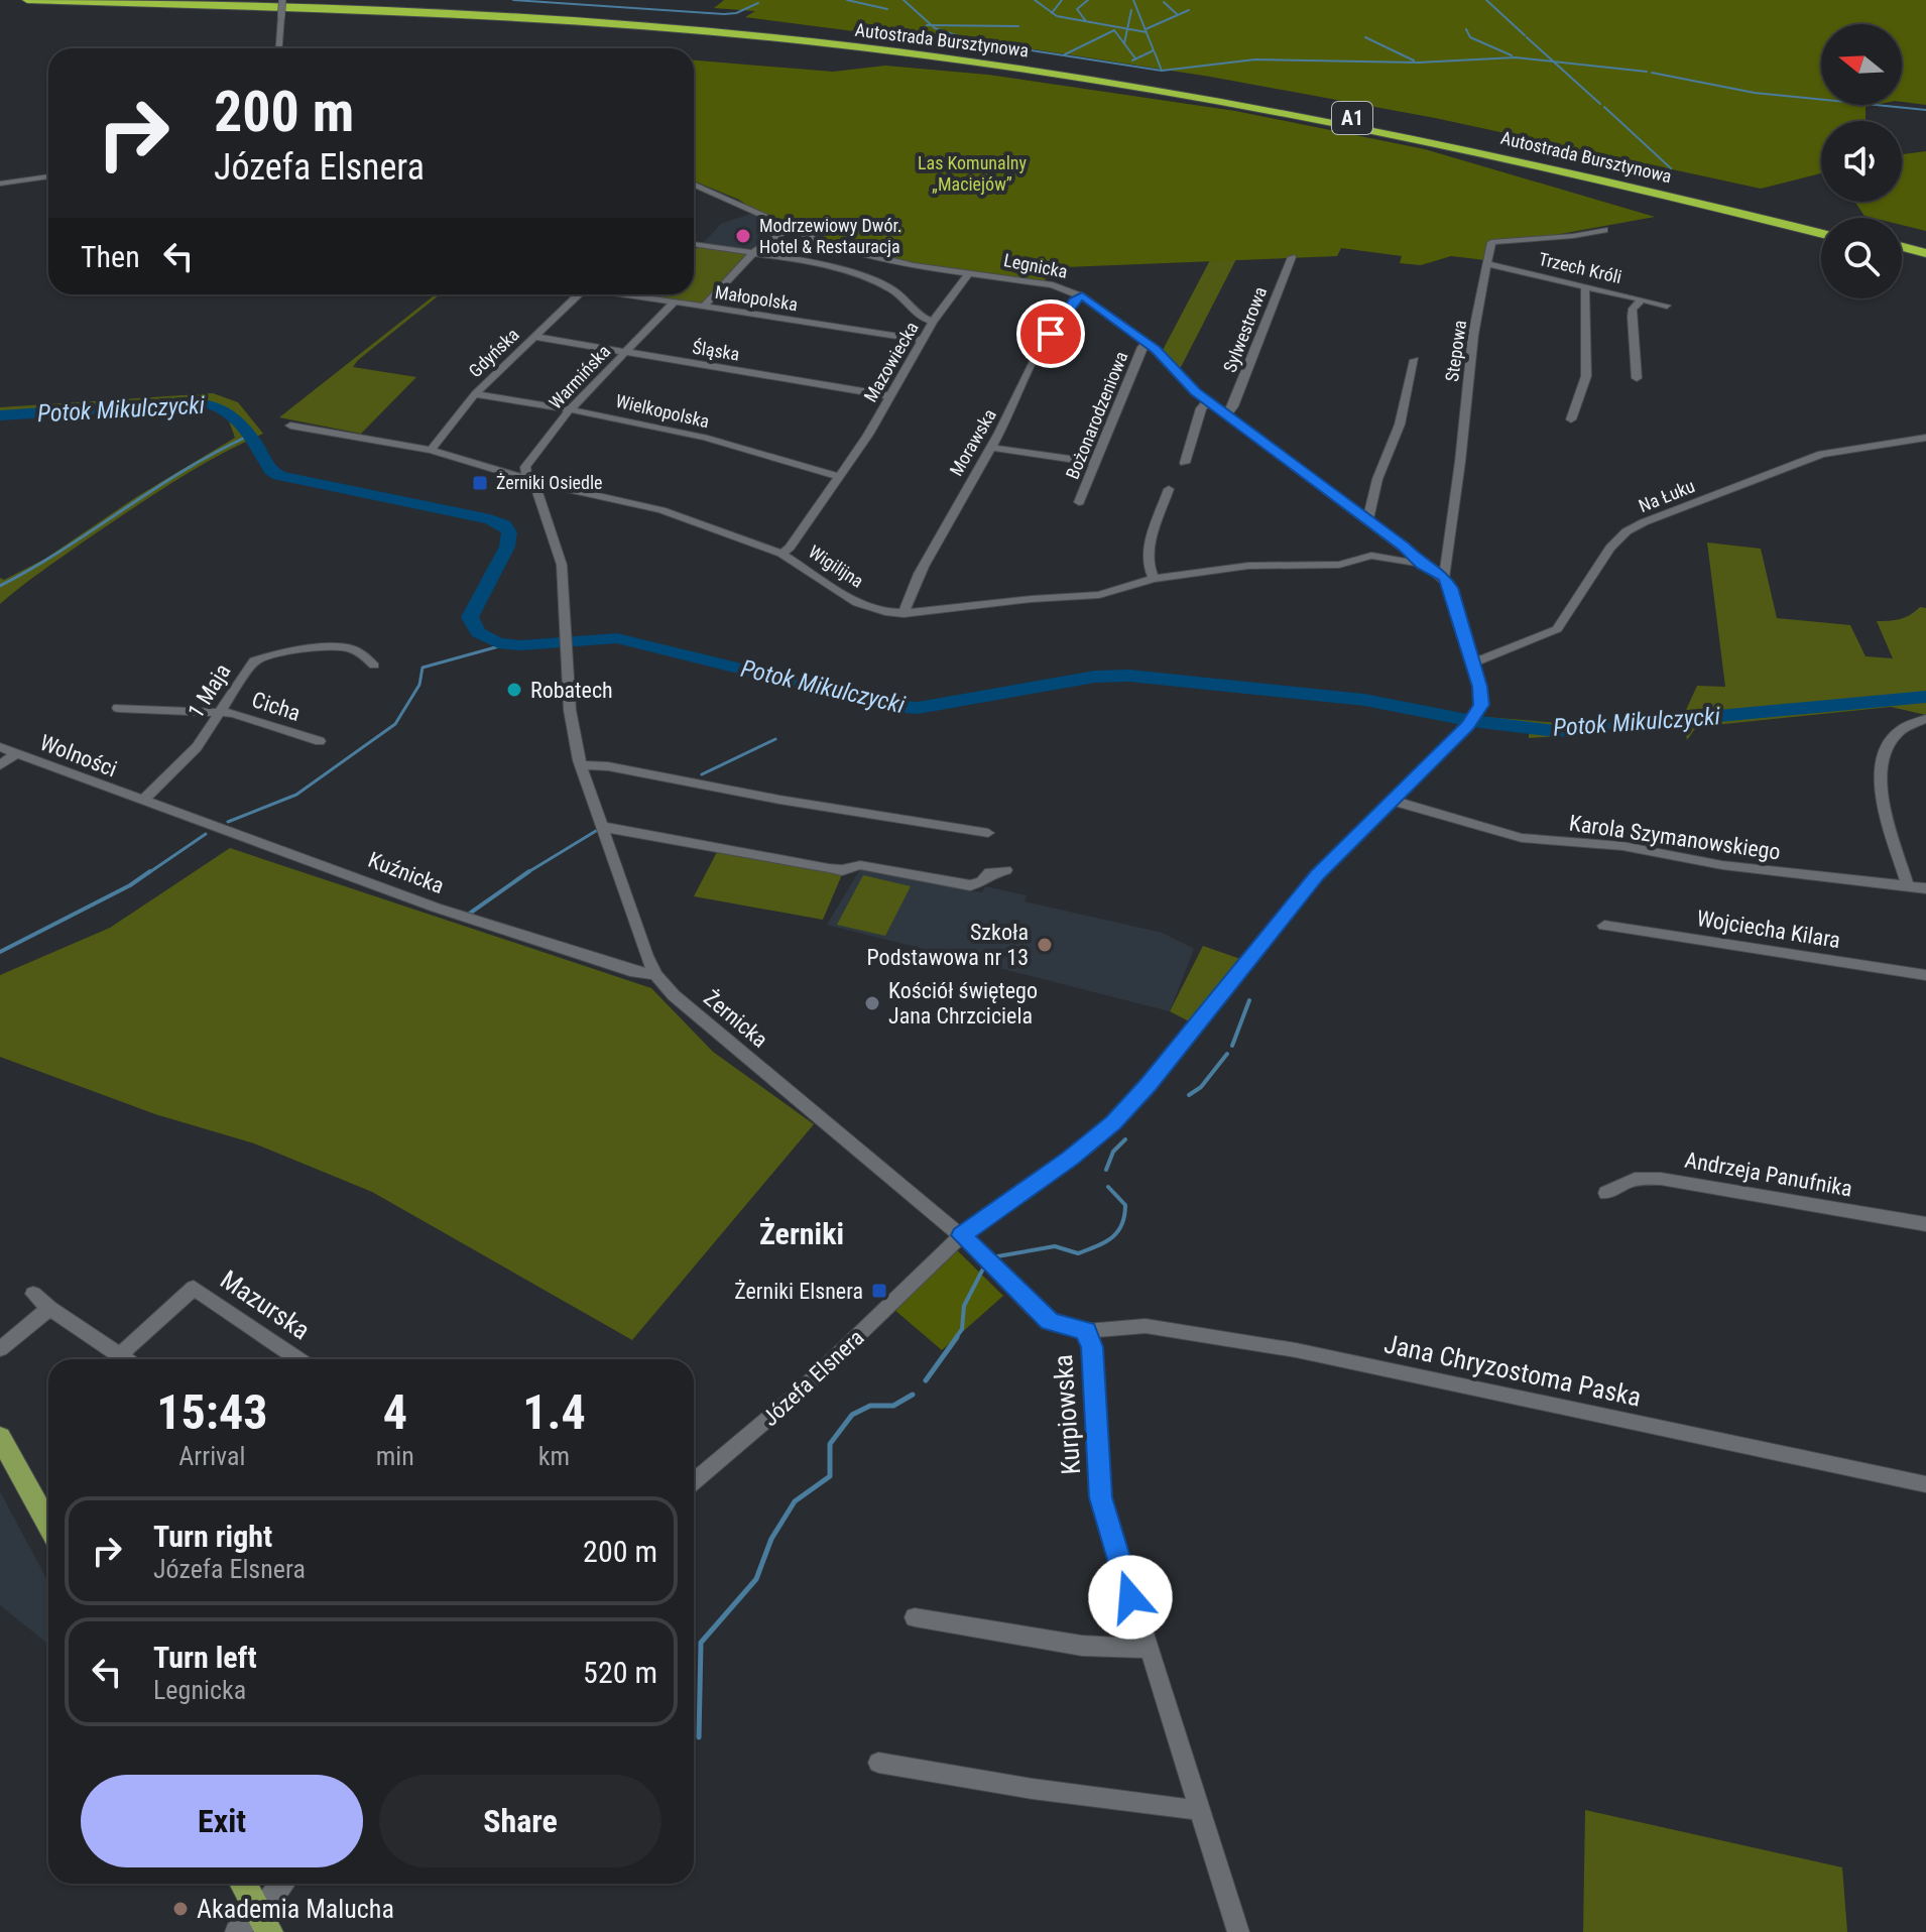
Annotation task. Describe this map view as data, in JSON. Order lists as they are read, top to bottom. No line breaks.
{"streets":{"highway":["Autostrada Bursztynowa","A1"],"street":["Legnicka","Trzech Króli","Małopolska","Sylwestrowa","Śląska","Stepowa","Gdyńska","Mazowiecka","Warmińska","Wielkopolska","Bożonarodzeniowa","Morawska","Na Łuku","Wigilijna","1 Maja","Cicha","Wolności","Karola Szymanowskiego","Kuźnicka","Wojciecha Kilara","Żernicka","Andrzeja Panufnika","Mazurska","Jana Chryzostoma Paska","Józefa Elsnera","Kurpiowska"]},"crossings":[["Legnicka","Sylwestrowa"],["Legnicka","Stepowa"],["Legnicka","Bożonarodzeniowa"],["Legnicka","Morawska"],["Legnicka","Wigilijna"],["Trzech Króli","Stepowa"],["Małopolska","Mazowiecka"],["Małopolska","Warmińska"],["Śląska","Gdyńska"],["Śląska","Mazowiecka"],["Śląska","Warmińska"],["Gdyńska","Wielkopolska"],["Gdyńska","Wigilijna"],["Mazowiecka","Wielkopolska"],["Mazowiecka","Wigilijna"],["Warmińska","Wielkopolska"],["Warmińska","Wigilijna"],["Warmińska","Żernicka"],["Morawska","Wigilijna"],["Na Łuku","Józefa Elsnera"],["Wigilijna","Żernicka"],["1 Maja","Cicha"],["1 Maja","Wolności"],["1 Maja","Kuźnicka"],["Wolności","Kuźnicka"],["Karola Szymanowskiego","Józefa Elsnera"],["Kuźnicka","Żernicka"],["Żernicka","Józefa Elsnera"],["Żernicka","Kurpiowska"],["Jana Chryzostoma Paska","Kurpiowska"],["Józefa Elsnera","Kurpiowska"]],"districts":["Żerniki"],"water":["Potok Mikulczycki"],"parks":["Las Komunalny „Maciejów”"],"places":{"other":["Modrzewiowy Dwór. Hotel & Restauracja","Robatech","Szkoła Podstawowa nr 13","Kościół świętego Jana Chrzciciela","Akademia Malucha"],"transit":["Żerniki Osiedle","Żerniki Elsnera"]},"north":"left","page":{"turn":["200 m","Józefa Elsnera"],"then":"Then","eta":["15:43","Arrival","4","min","1.4","km"],"list":[{"name":"Turn right","note":"Józefa Elsnera","value":"200 m"},{"name":"Turn left","note":"Legnicka","value":"520 m"}],"buttons":["Exit","Share"]}}
